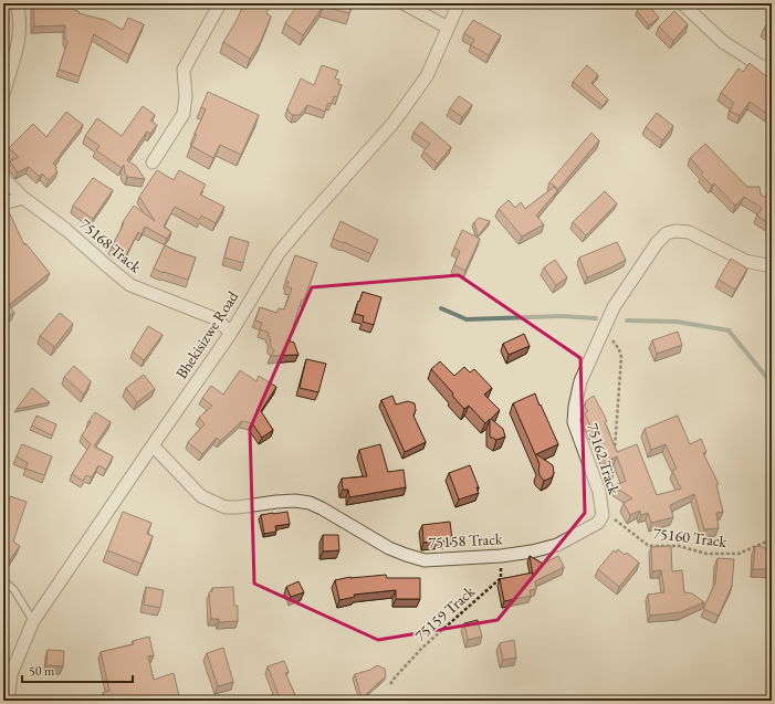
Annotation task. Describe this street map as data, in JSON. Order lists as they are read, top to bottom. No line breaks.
{"streets":{"street":["75168 Track","Bhekisizwe Road","75162 Track","75158 Track"],"path":["75160 Track","75159 Track"]},"crossings":[["75168 Track","Bhekisizwe Road"],["Bhekisizwe Road","75158 Track"],["75162 Track","75160 Track"],["75162 Track","75158 Track"],["75160 Track","75158 Track"],["75158 Track","75159 Track"]],"scale_bar":"50 m"}
